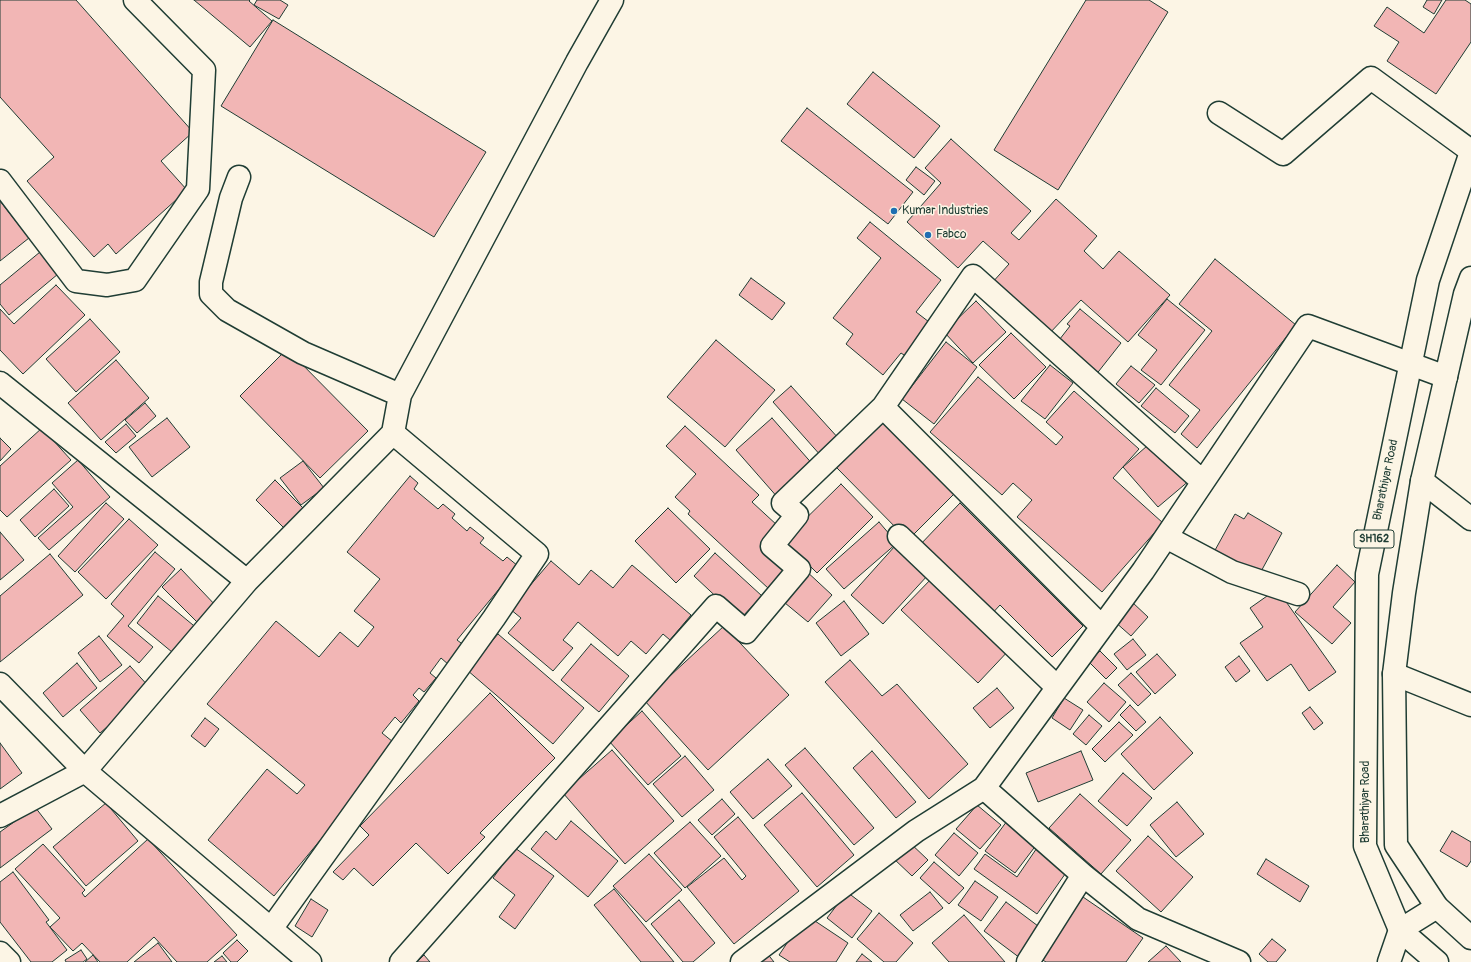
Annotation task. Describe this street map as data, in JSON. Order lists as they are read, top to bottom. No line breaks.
{"streets":{"street":["Bharathiyar Road","SH162"]},"crossings":[["Bharathiyar Road","SH162"]],"places":["Kumar Industries","Fabco"]}
